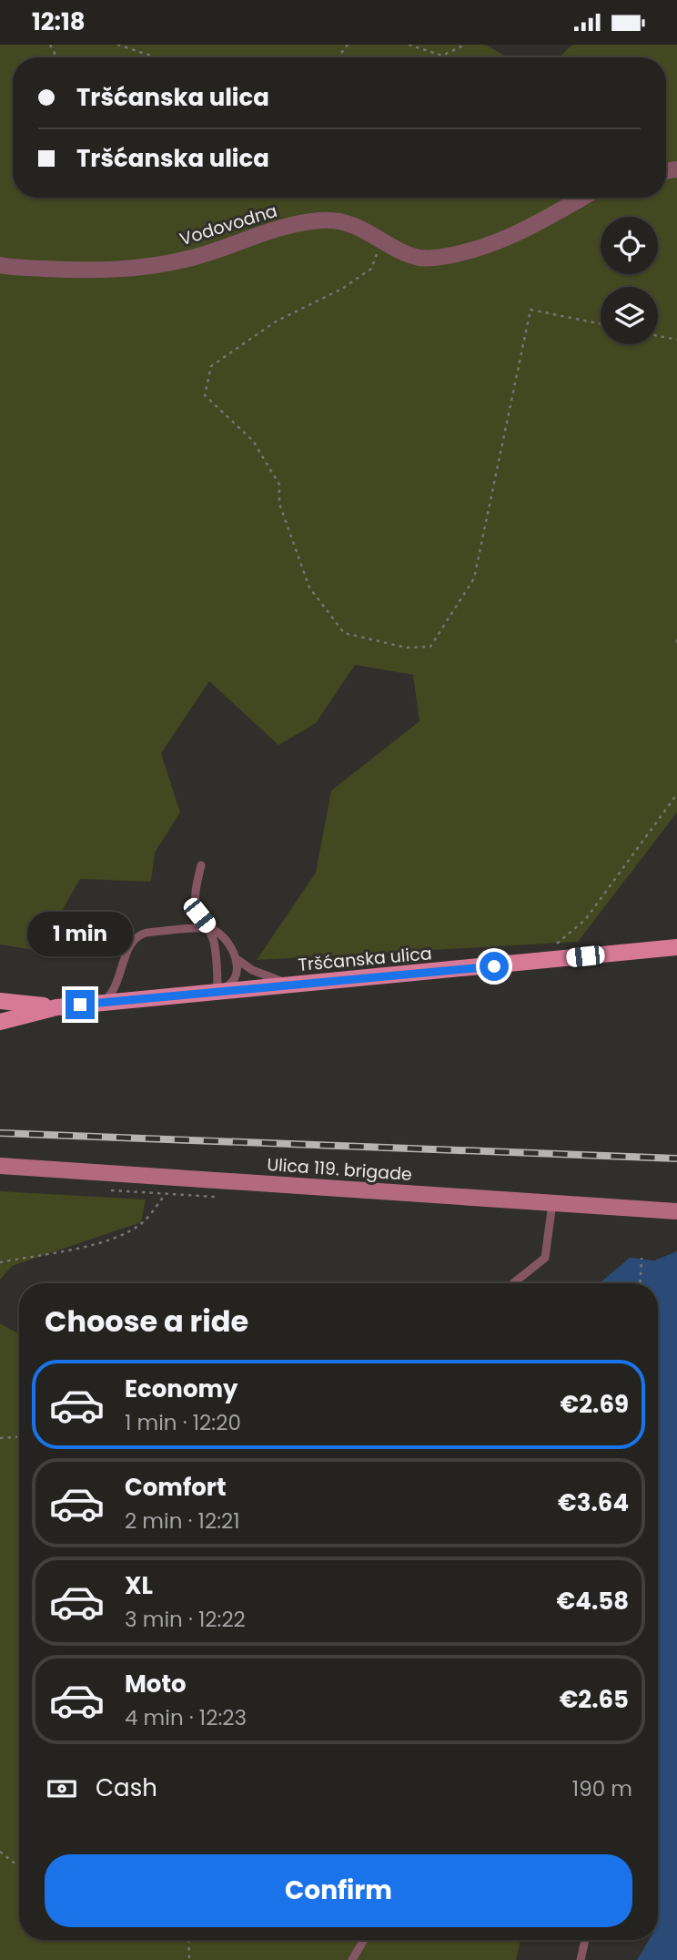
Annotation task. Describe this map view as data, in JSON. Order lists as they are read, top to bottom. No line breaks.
{"streets":{"main road":["Tršćanska ulica","Ulica 119. brigade"],"street":["Vodovodna"]},"page":{"status":"12:18","banner":["Tršćanska ulica","Tršćanska ulica"],"bubble":"1 min","heading":"Choose a ride","list":[{"name":"Economy","note":"1 min · 12:20","value":"€2.69"},{"name":"Comfort","note":"2 min · 12:21","value":"€3.64"},{"name":"XL","note":"3 min · 12:22","value":"€4.58"},{"name":"Moto","note":"4 min · 12:23","value":"€2.65"}],"pay":["Cash","190 m"],"buttons":"Confirm"}}
